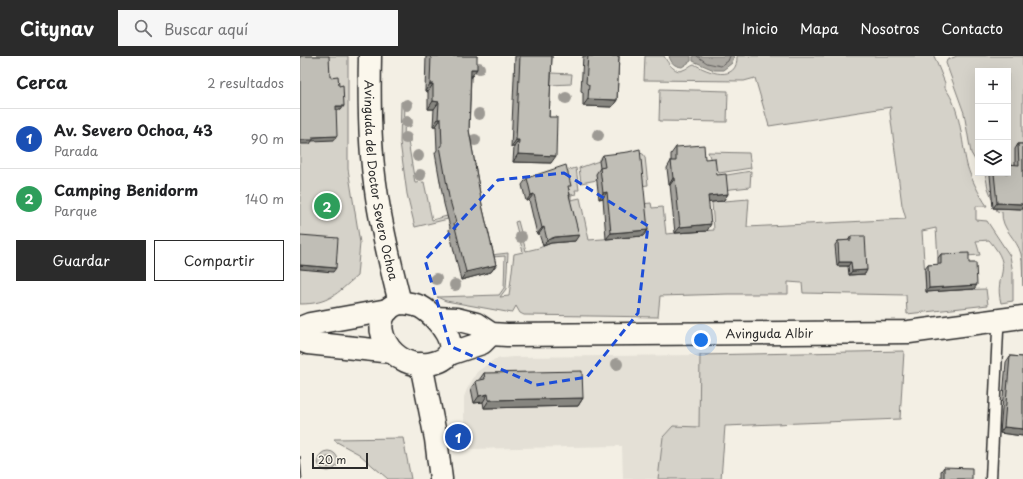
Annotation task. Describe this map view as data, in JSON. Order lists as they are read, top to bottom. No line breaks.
{"streets":{"street":["Avinguda del Doctor Severo Ochoa","Avinguda Albir"]},"scale_bar":"20 m","page":{"header":"Citynav","search":"Buscar aquí","nav":["Inicio","Mapa","Nosotros","Contacto"],"heading":["Cerca","2 resultados"],"map_buttons":["+","−"],"list":[{"mark":"1","name":"Av. Severo Ochoa, 43","note":"Parada","value":"90 m"},{"mark":"2","name":"Camping Benidorm","note":"Parque","value":"140 m"}],"pins":["2","1"],"buttons":["Guardar","Compartir"],"scale":"20 m"}}
